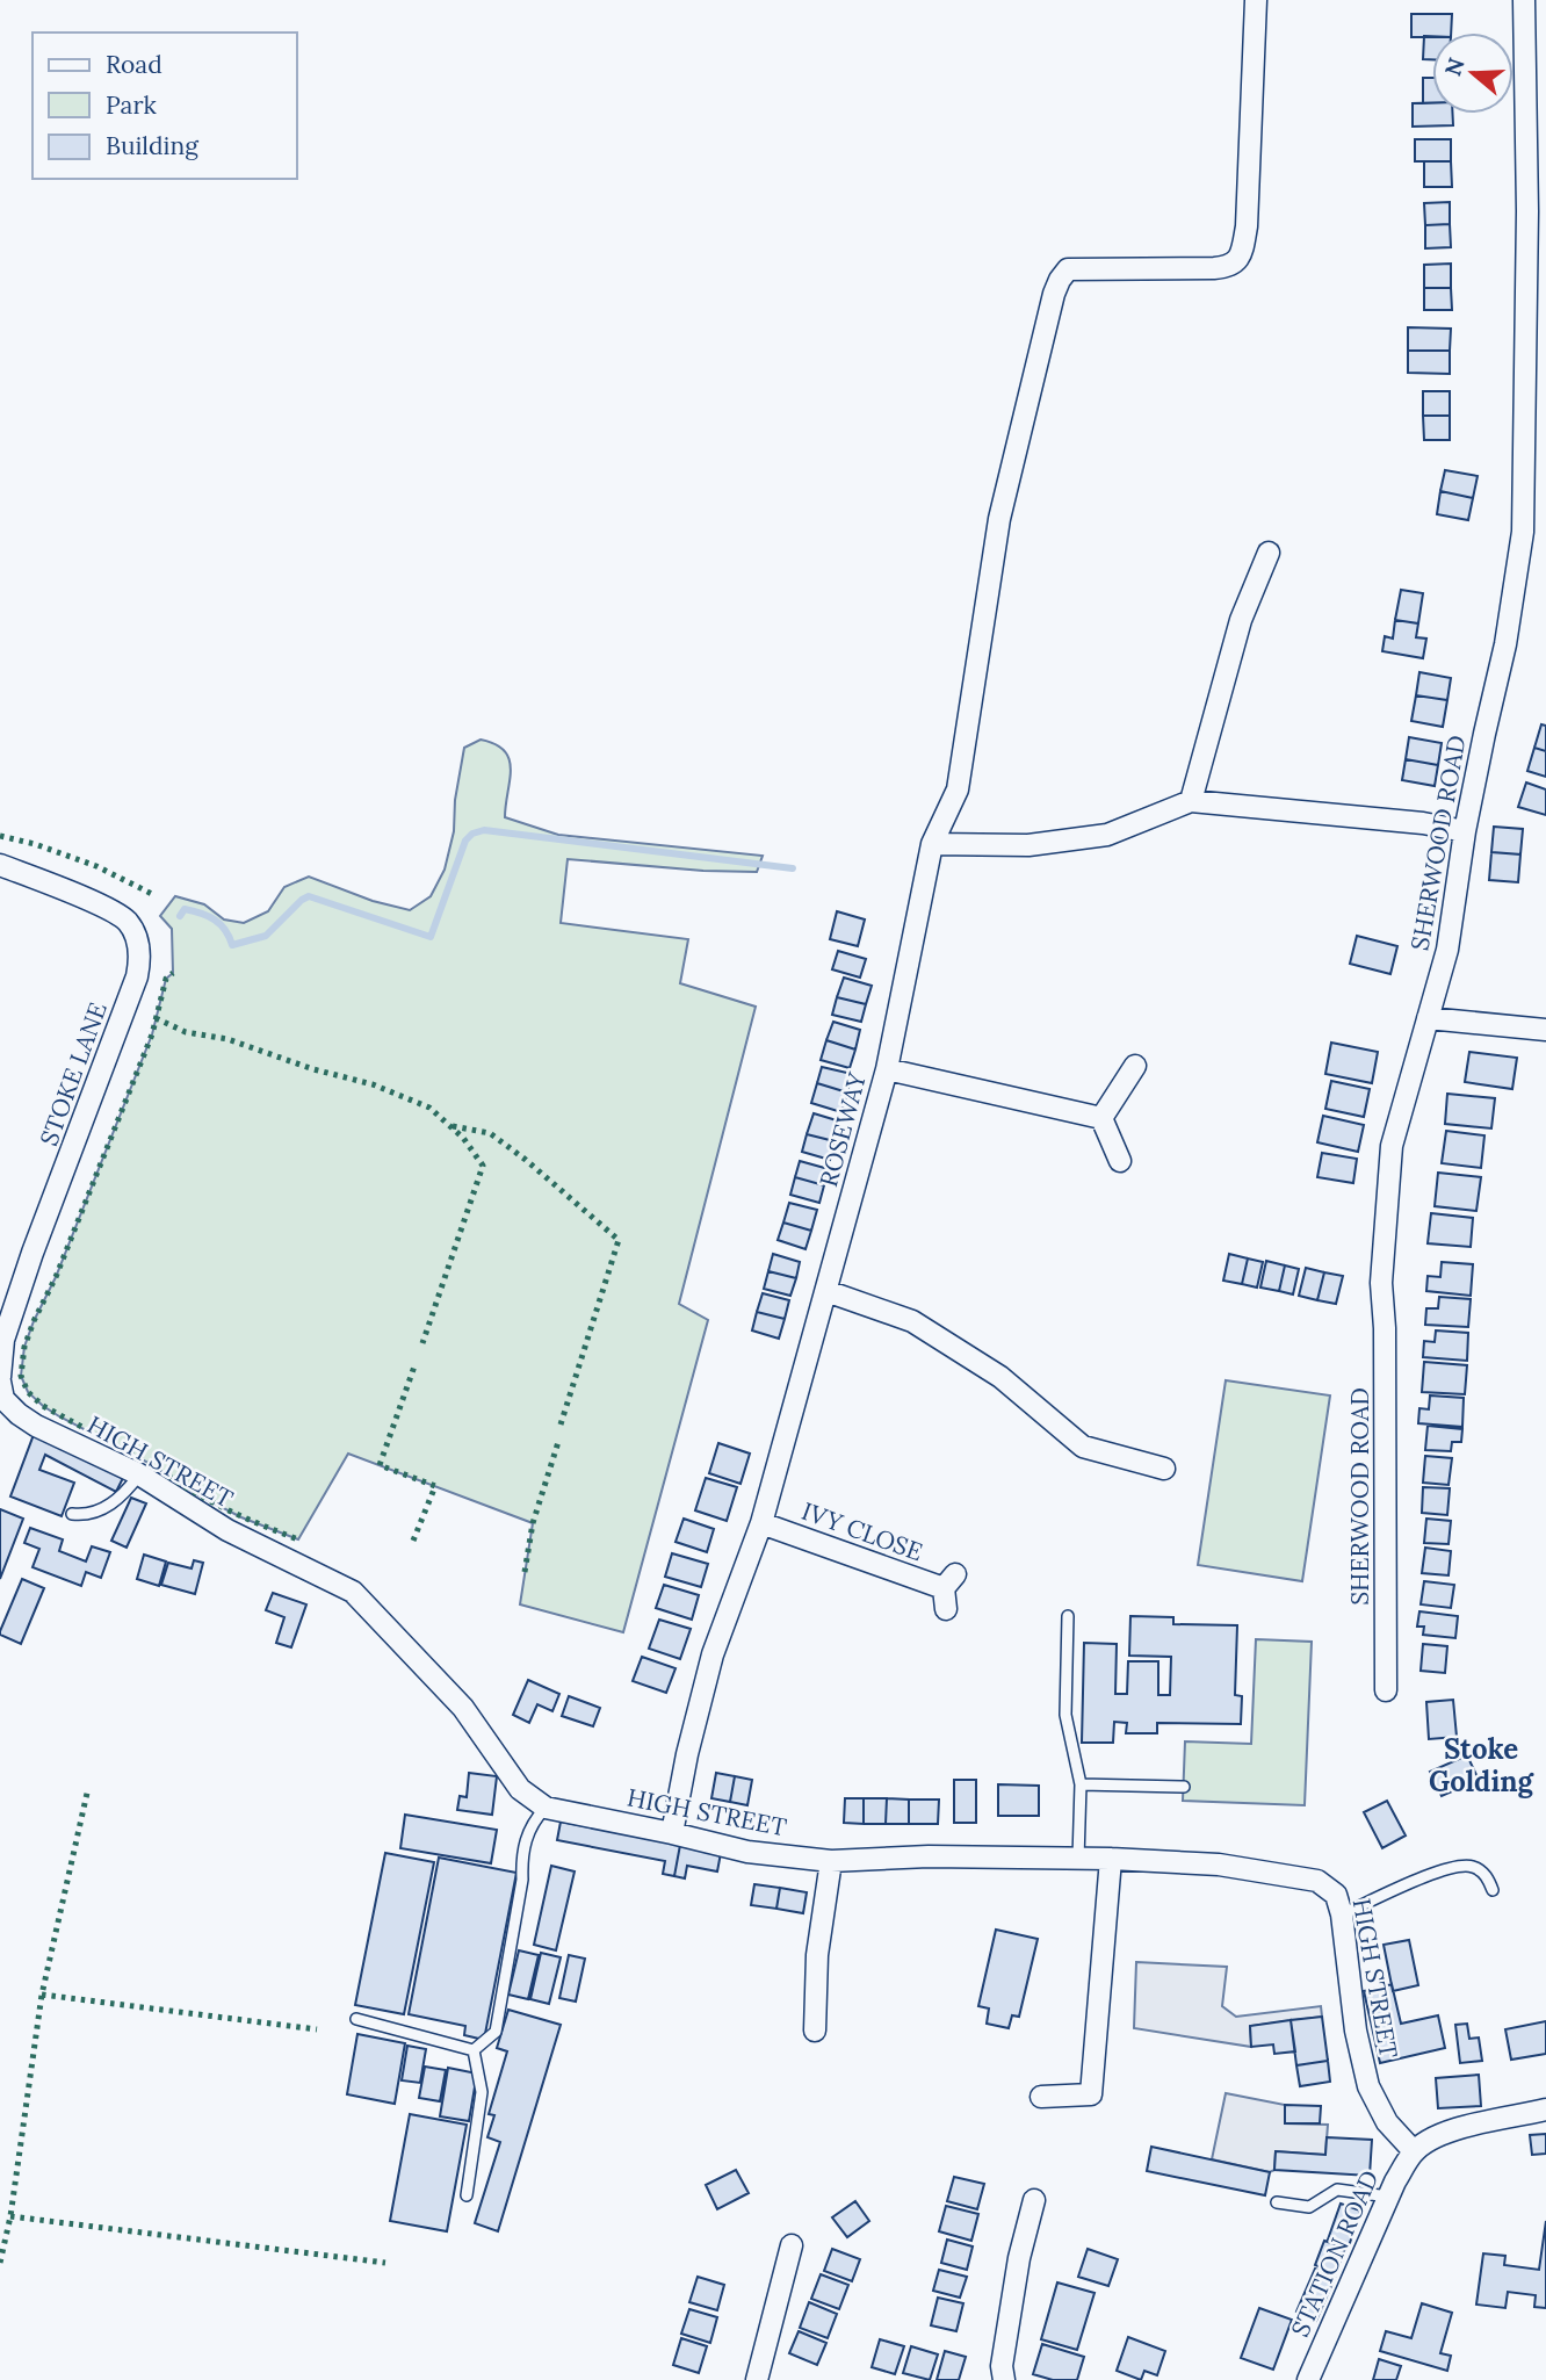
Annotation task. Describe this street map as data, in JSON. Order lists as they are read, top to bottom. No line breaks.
{"streets":{"street":["SHERWOOD ROAD","STOKE LANE","ROSEWAY","HIGH STREET","IVY CLOSE","STATION ROAD"]},"crossings":[["STOKE LANE","HIGH STREET"],["ROSEWAY","HIGH STREET"],["ROSEWAY","IVY CLOSE"],["HIGH STREET","STATION ROAD"]],"districts":["Stoke Golding"],"legend":["Road","Park","Building"],"north":"left"}
